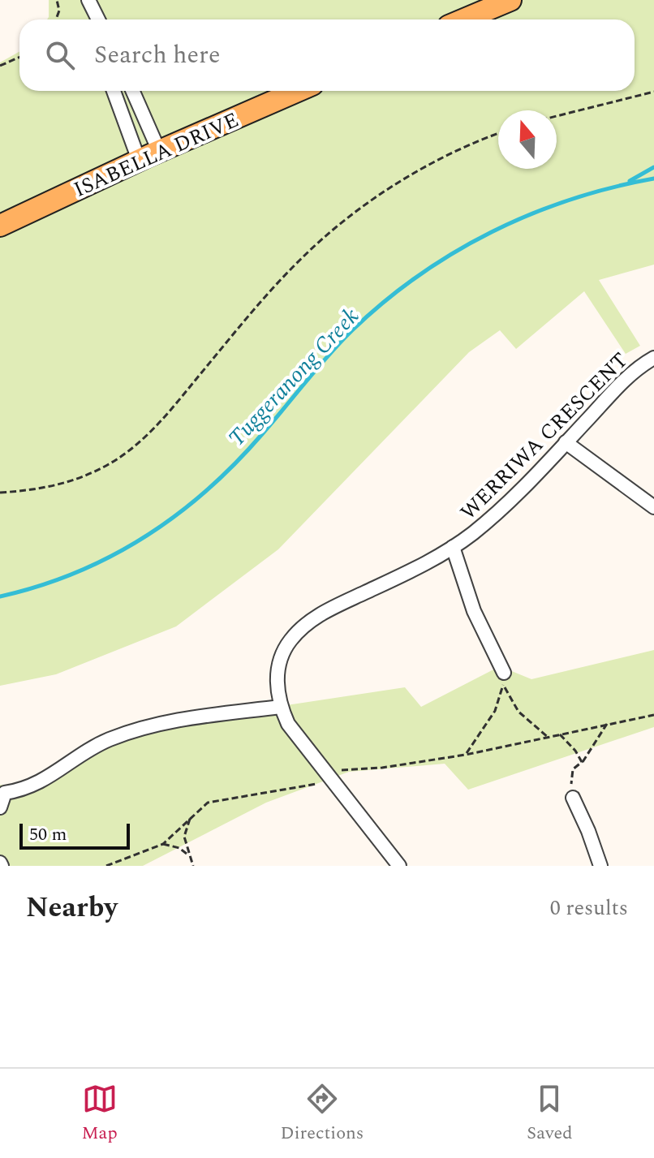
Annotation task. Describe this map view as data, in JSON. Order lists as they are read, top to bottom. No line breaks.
{"streets":{"main road":["ISABELLA DRIVE"],"street":["WERRIWA CRESCENT"]},"water":["Tuggeranong Creek"],"scale_bar":"50 m","north":"top","page":{"search":"Search here","scale":"50 m","heading":["Nearby","0 results"],"nav":["Map","Directions","Saved"]}}
